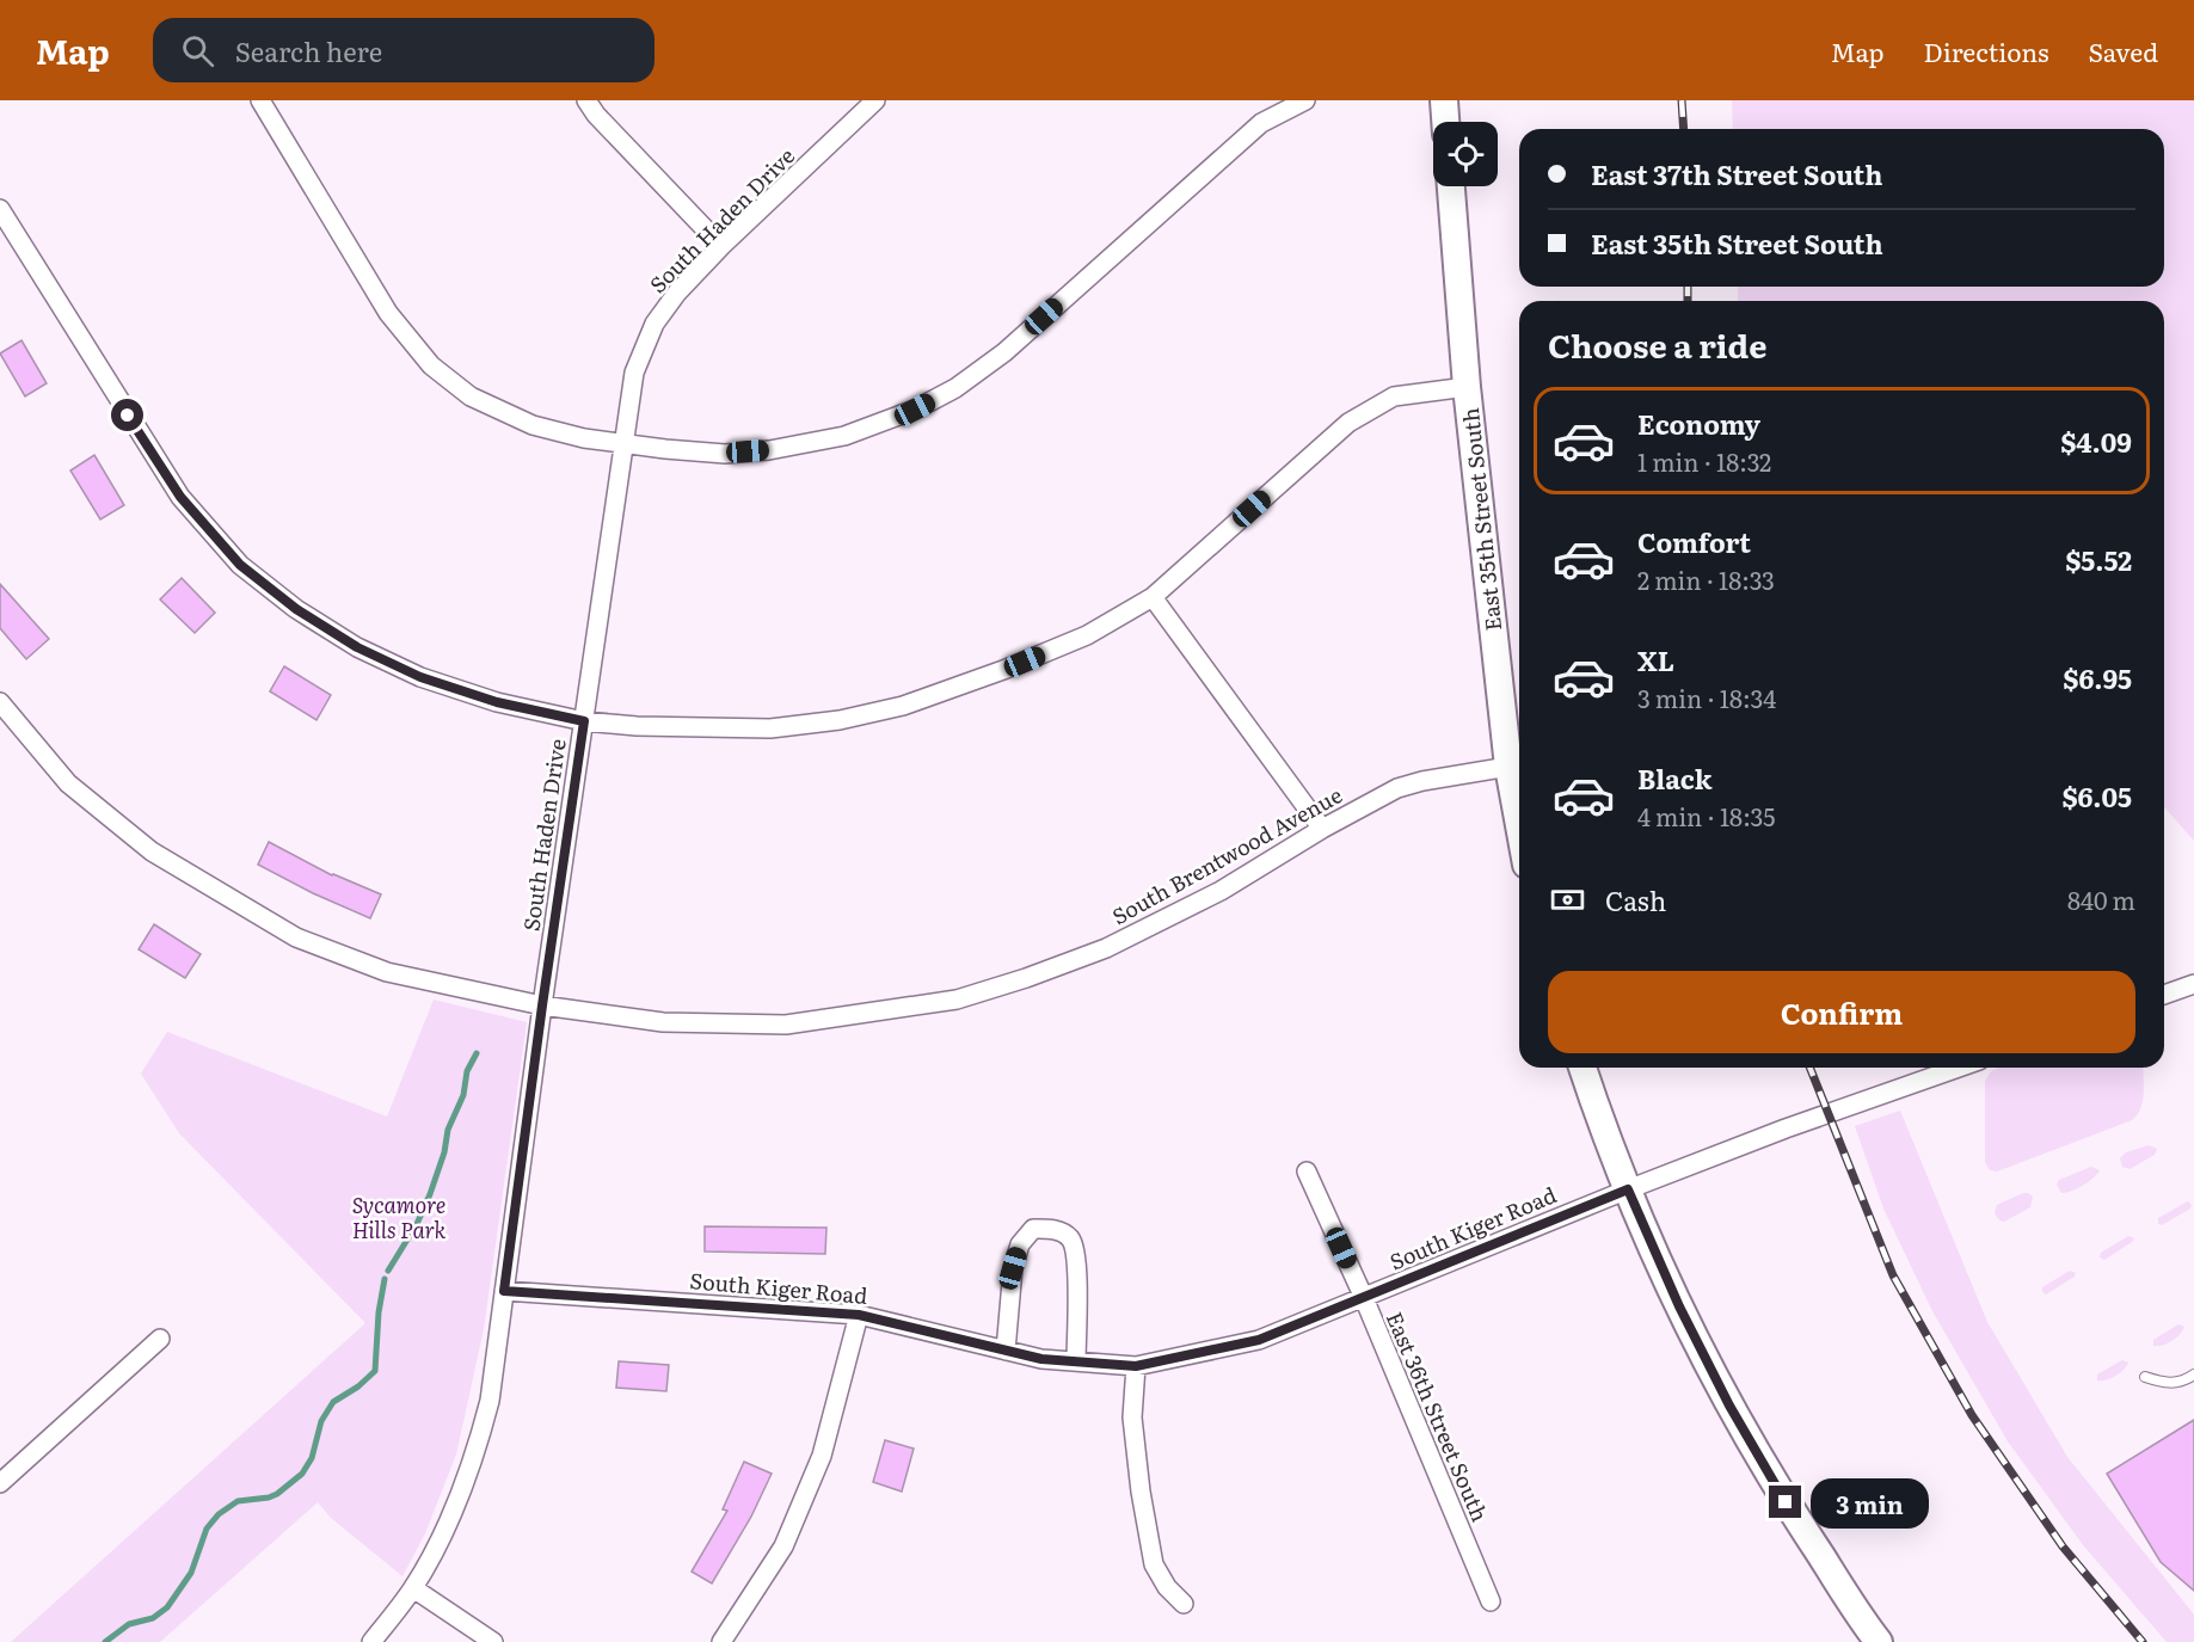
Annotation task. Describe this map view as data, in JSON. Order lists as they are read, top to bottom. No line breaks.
{"streets":{"main road":["East 35th Street South"],"street":["South Haden Drive","South Brentwood Avenue","South Kiger Road","East 36th Street South"]},"crossings":[["South Haden Drive","South Brentwood Avenue"],["South Haden Drive","South Kiger Road"],["East 35th Street South","South Brentwood Avenue"],["South Kiger Road","East 36th Street South"]],"parks":["Sycamore Hills Park"],"page":{"header":"Map","search":"Search here","nav":["Map","Directions","Saved"],"banner":["East 37th Street South","East 35th Street South"],"heading":"Choose a ride","list":[{"name":"Economy","note":"1 min · 18:32","value":"$4.09"},{"name":"Comfort","note":"2 min · 18:33","value":"$5.52"},{"name":"XL","note":"3 min · 18:34","value":"$6.95"},{"name":"Black","note":"4 min · 18:35","value":"$6.05"}],"pay":["Cash","840 m"],"buttons":"Confirm","bubble":"3 min"}}
